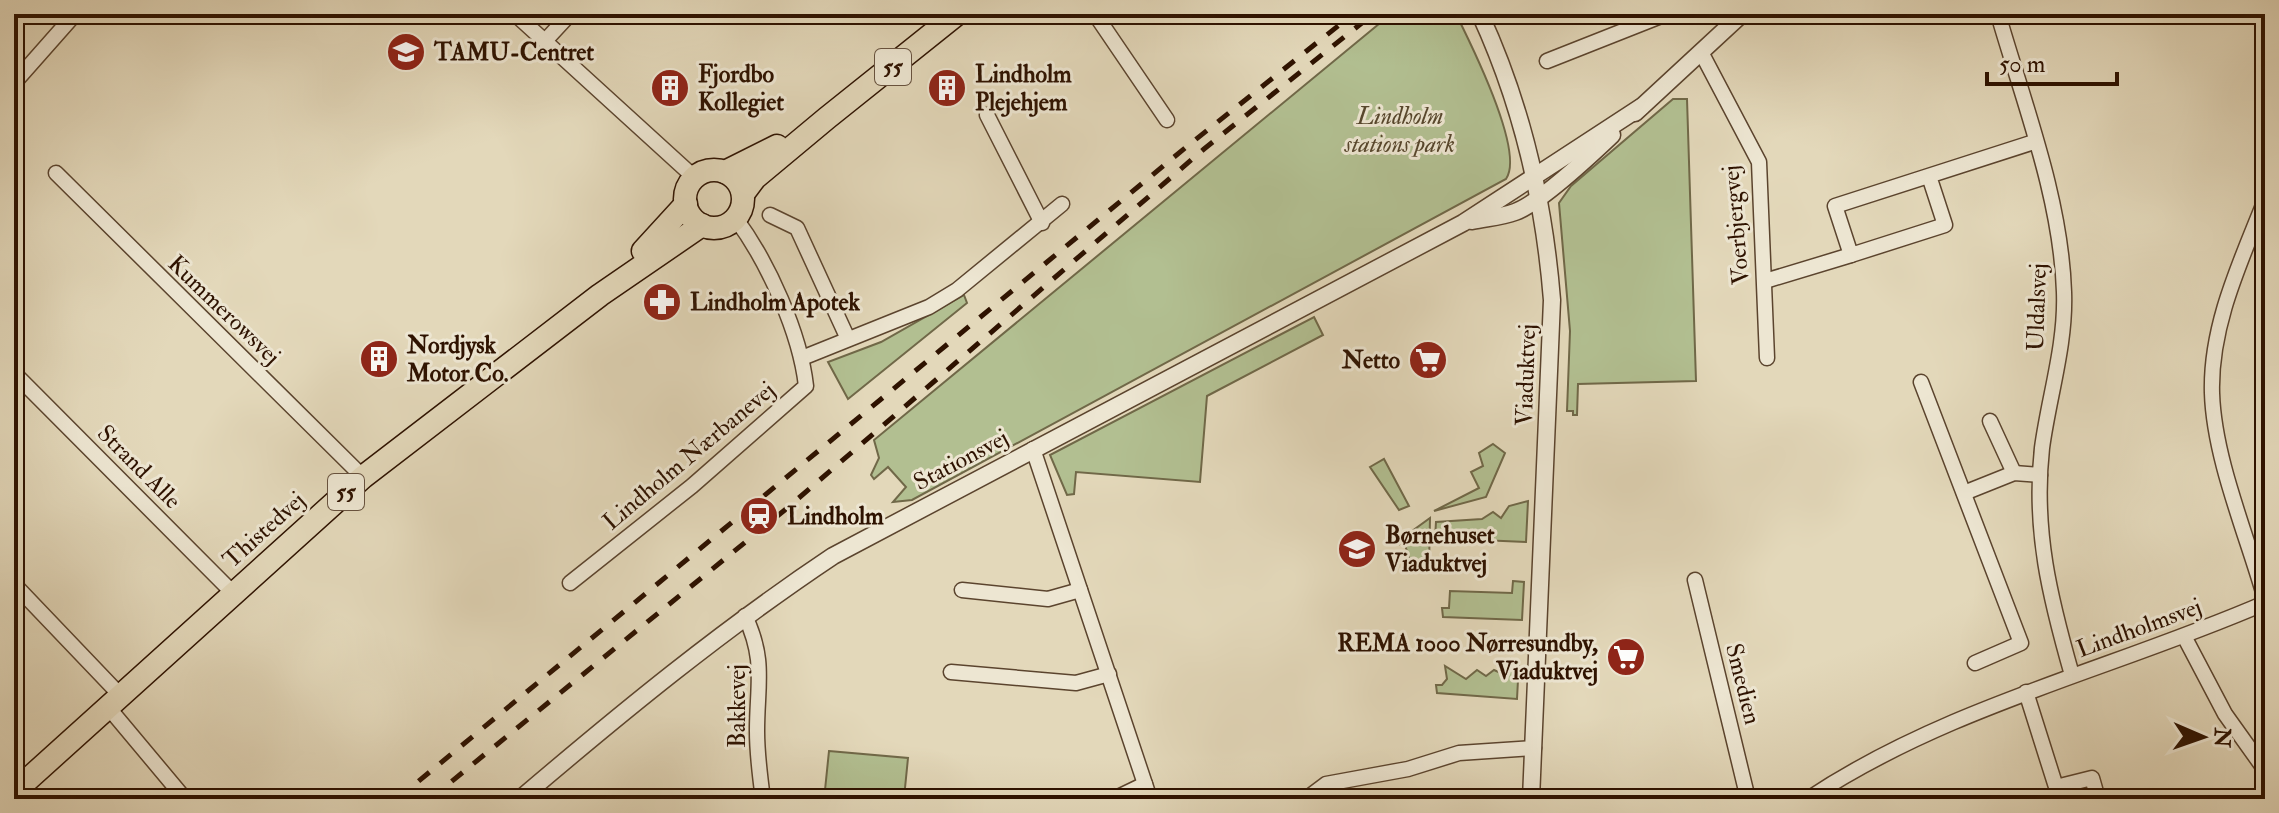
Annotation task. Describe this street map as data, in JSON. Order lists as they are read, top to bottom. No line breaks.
{"streets":{"main road":["55","Thistedvej"],"street":["Voerbjergvej","Uldalsvej","Kummerowsvej","Viaduktvej","Lindholm Nærbanevej","Stationsvej","Strand Alle","Lindholmsvej","Smedien","Bakkevej"]},"crossings":[["55","Lindholm Nærbanevej"],["55","Thistedvej"],["Uldalsvej","Lindholmsvej"],["Kummerowsvej","Thistedvej"],["Viaduktvej","Stationsvej"],["Lindholm Nærbanevej","Thistedvej"],["Stationsvej","Bakkevej"],["Strand Alle","Thistedvej"]],"parks":["Lindholm stations park"],"places":{"school or university":["TAMU-Centret","Børnehuset Viaduktvej"],"building":["Fjordbo Kollegiet","Lindholm Plejehjem","Nordjysk Motor Co."],"pharmacy":["Lindholm Apotek"],"supermarket":["Netto","REMA 1000 Nørresundby, Viaduktvej"],"station":["Lindholm"]},"scale_bar":"50 m","north":"right"}
